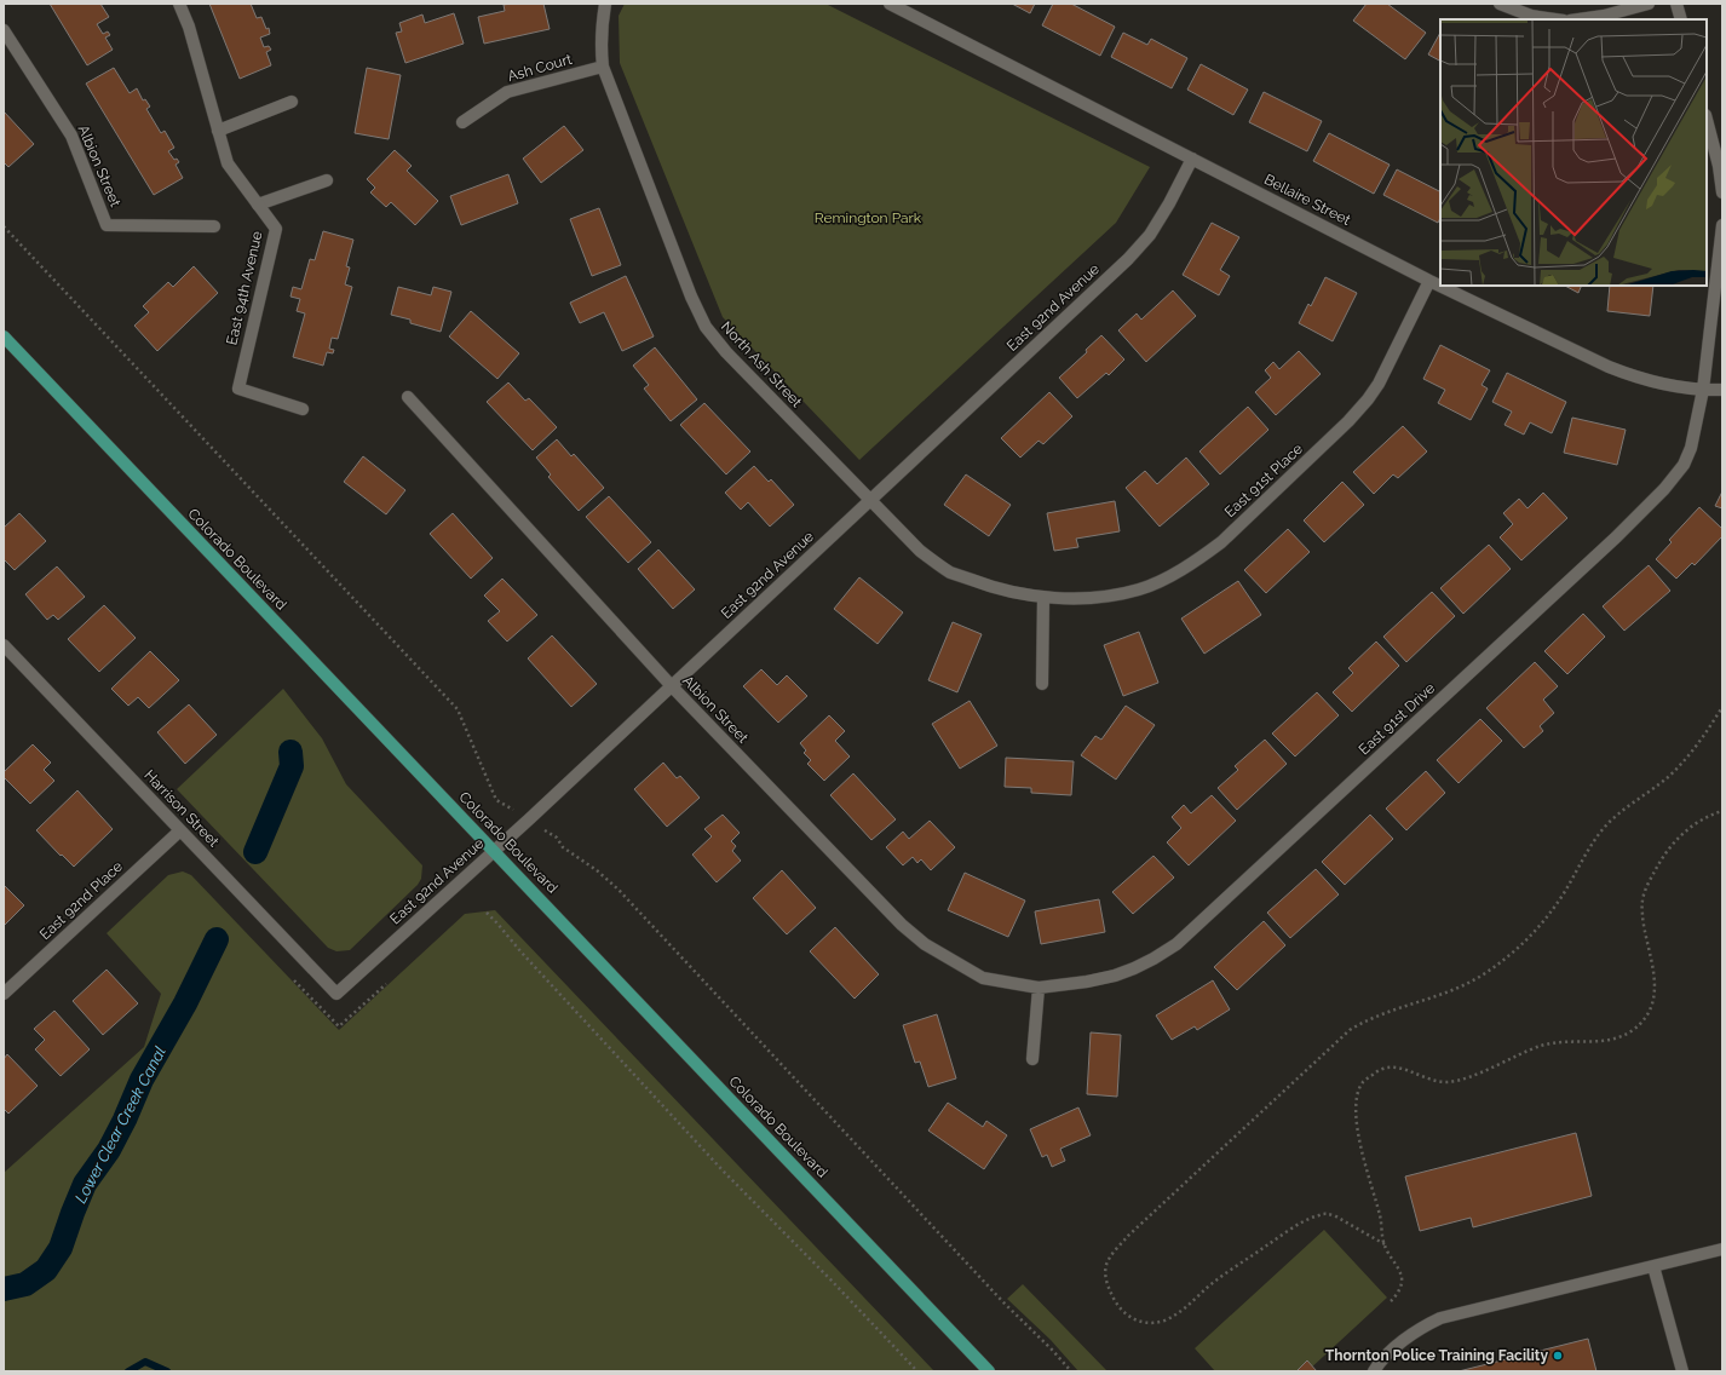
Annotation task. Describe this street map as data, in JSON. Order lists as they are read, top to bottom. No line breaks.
{"streets":{"main road":["Colorado Boulevard"],"street":["Ash Court","Albion Street","Bellaire Street","East 94th Avenue","East 92nd Avenue","North Ash Street","East 91st Place","East 91st Drive","Harrison Street","East 92nd Place"]},"crossings":[["Ash Court","North Ash Street"],["Albion Street","East 92nd Avenue"],["Albion Street","East 91st Drive"],["Bellaire Street","East 92nd Avenue"],["Bellaire Street","East 91st Place"],["Bellaire Street","East 91st Drive"],["East 92nd Avenue","North Ash Street"],["East 92nd Avenue","Colorado Boulevard"],["East 92nd Avenue","Harrison Street"],["North Ash Street","East 91st Place"],["Harrison Street","East 92nd Place"]],"water":["Lower Clear Creek Canal"],"parks":["Remington Park"],"places":["Thornton Police Training Facility"]}
